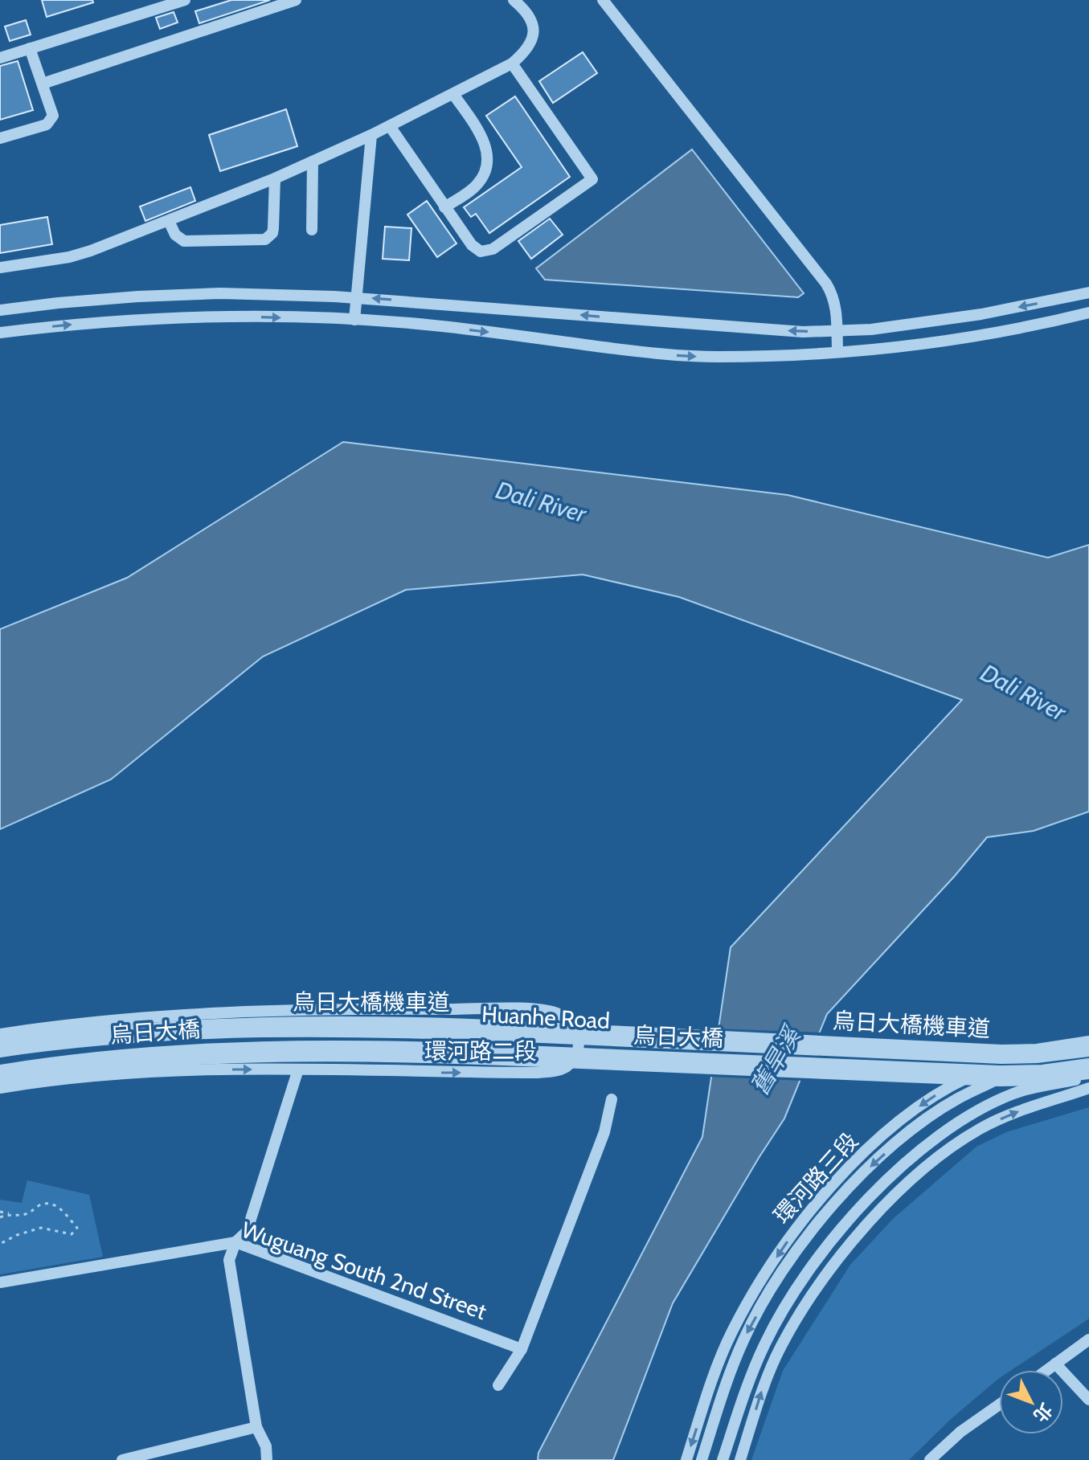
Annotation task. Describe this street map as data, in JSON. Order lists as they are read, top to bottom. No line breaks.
{"streets":{"street":["烏日大橋機車道","Huanhe Road","烏日大橋","環河路二段","環河路三段","Wuguang South 2nd Street"]},"crossings":[["烏日大橋機車道","Huanhe Road"],["Huanhe Road","環河路三段"]],"water":["Dali River","舊旱溪"],"north":"bottom right"}
